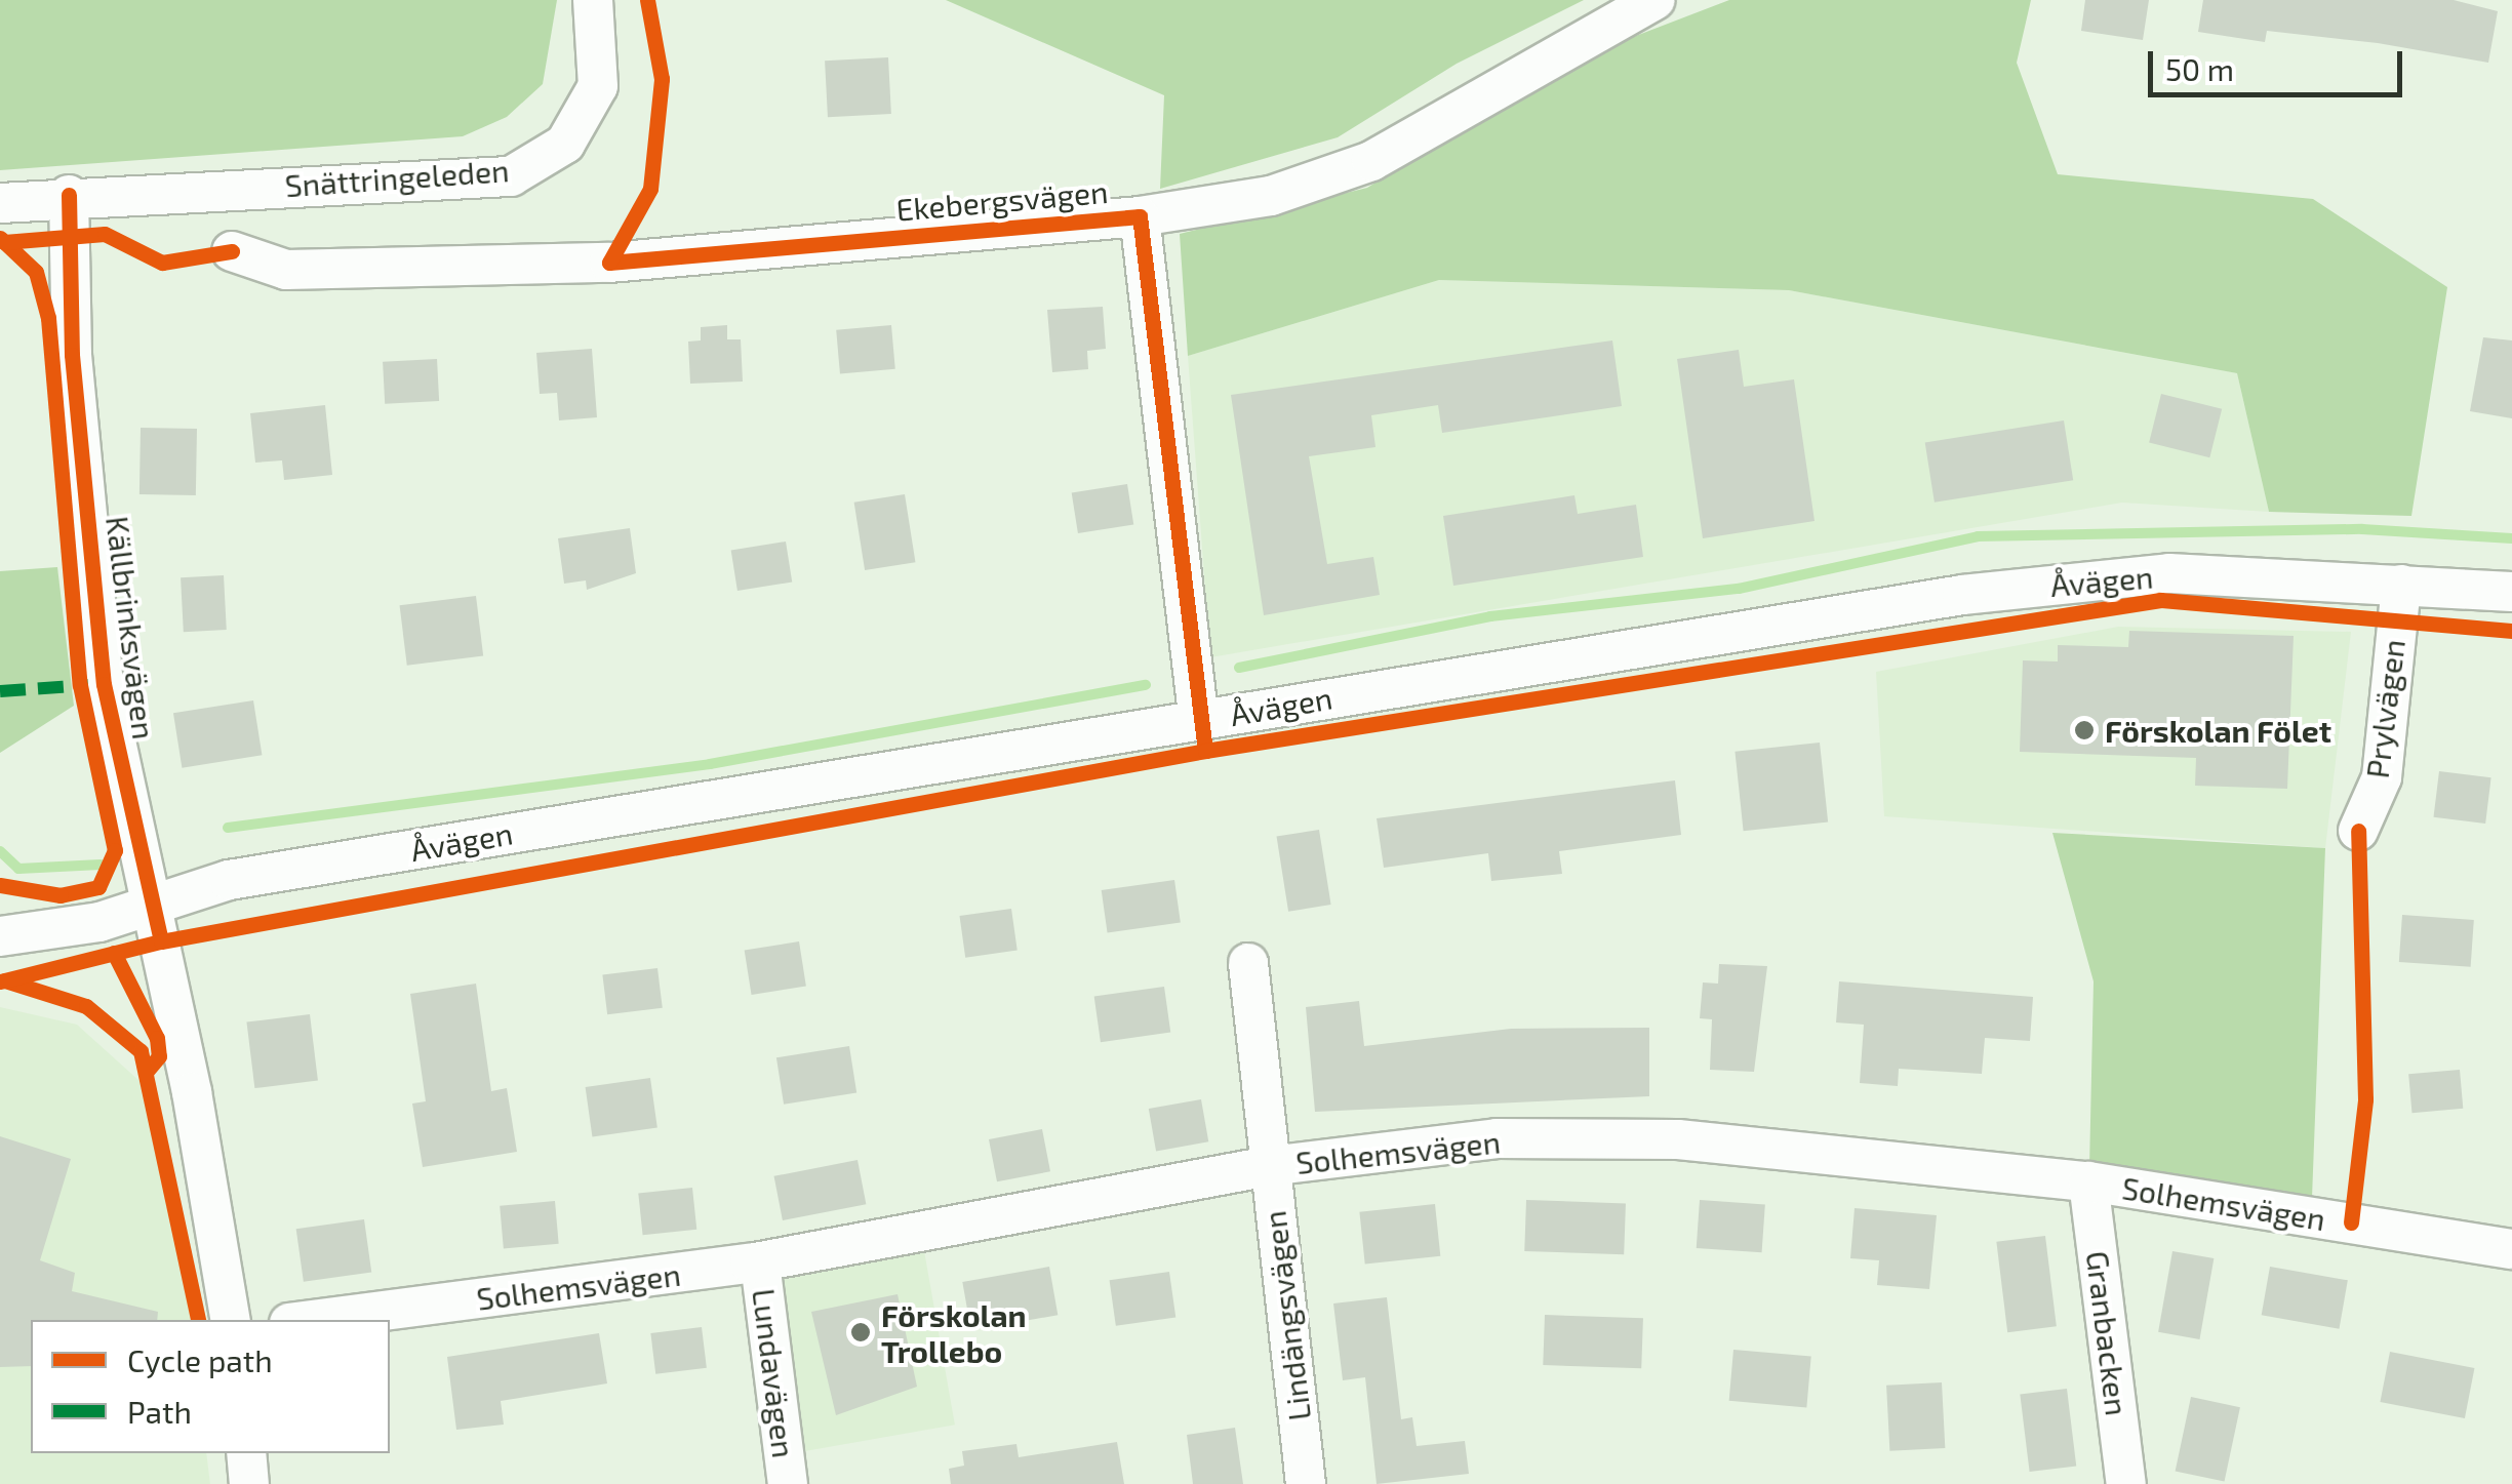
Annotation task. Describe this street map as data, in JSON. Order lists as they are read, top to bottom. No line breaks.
{"streets":{"street":["Snättringeleden","Ekebergsvägen","Åvägen","Källbrinksvägen","Prylvägen","Solhemsvägen","Lindängsvägen","Granbacken","Lundavägen"]},"crossings":[["Snättringeleden","Källbrinksvägen"],["Ekebergsvägen","Åvägen"],["Åvägen","Källbrinksvägen"],["Åvägen","Prylvägen"],["Solhemsvägen","Lindängsvägen"],["Solhemsvägen","Granbacken"],["Solhemsvägen","Lundavägen"]],"places":["Förskolan Fölet","Förskolan Trollebo"],"legend":["Cycle path","Path"],"scale_bar":"50 m"}
